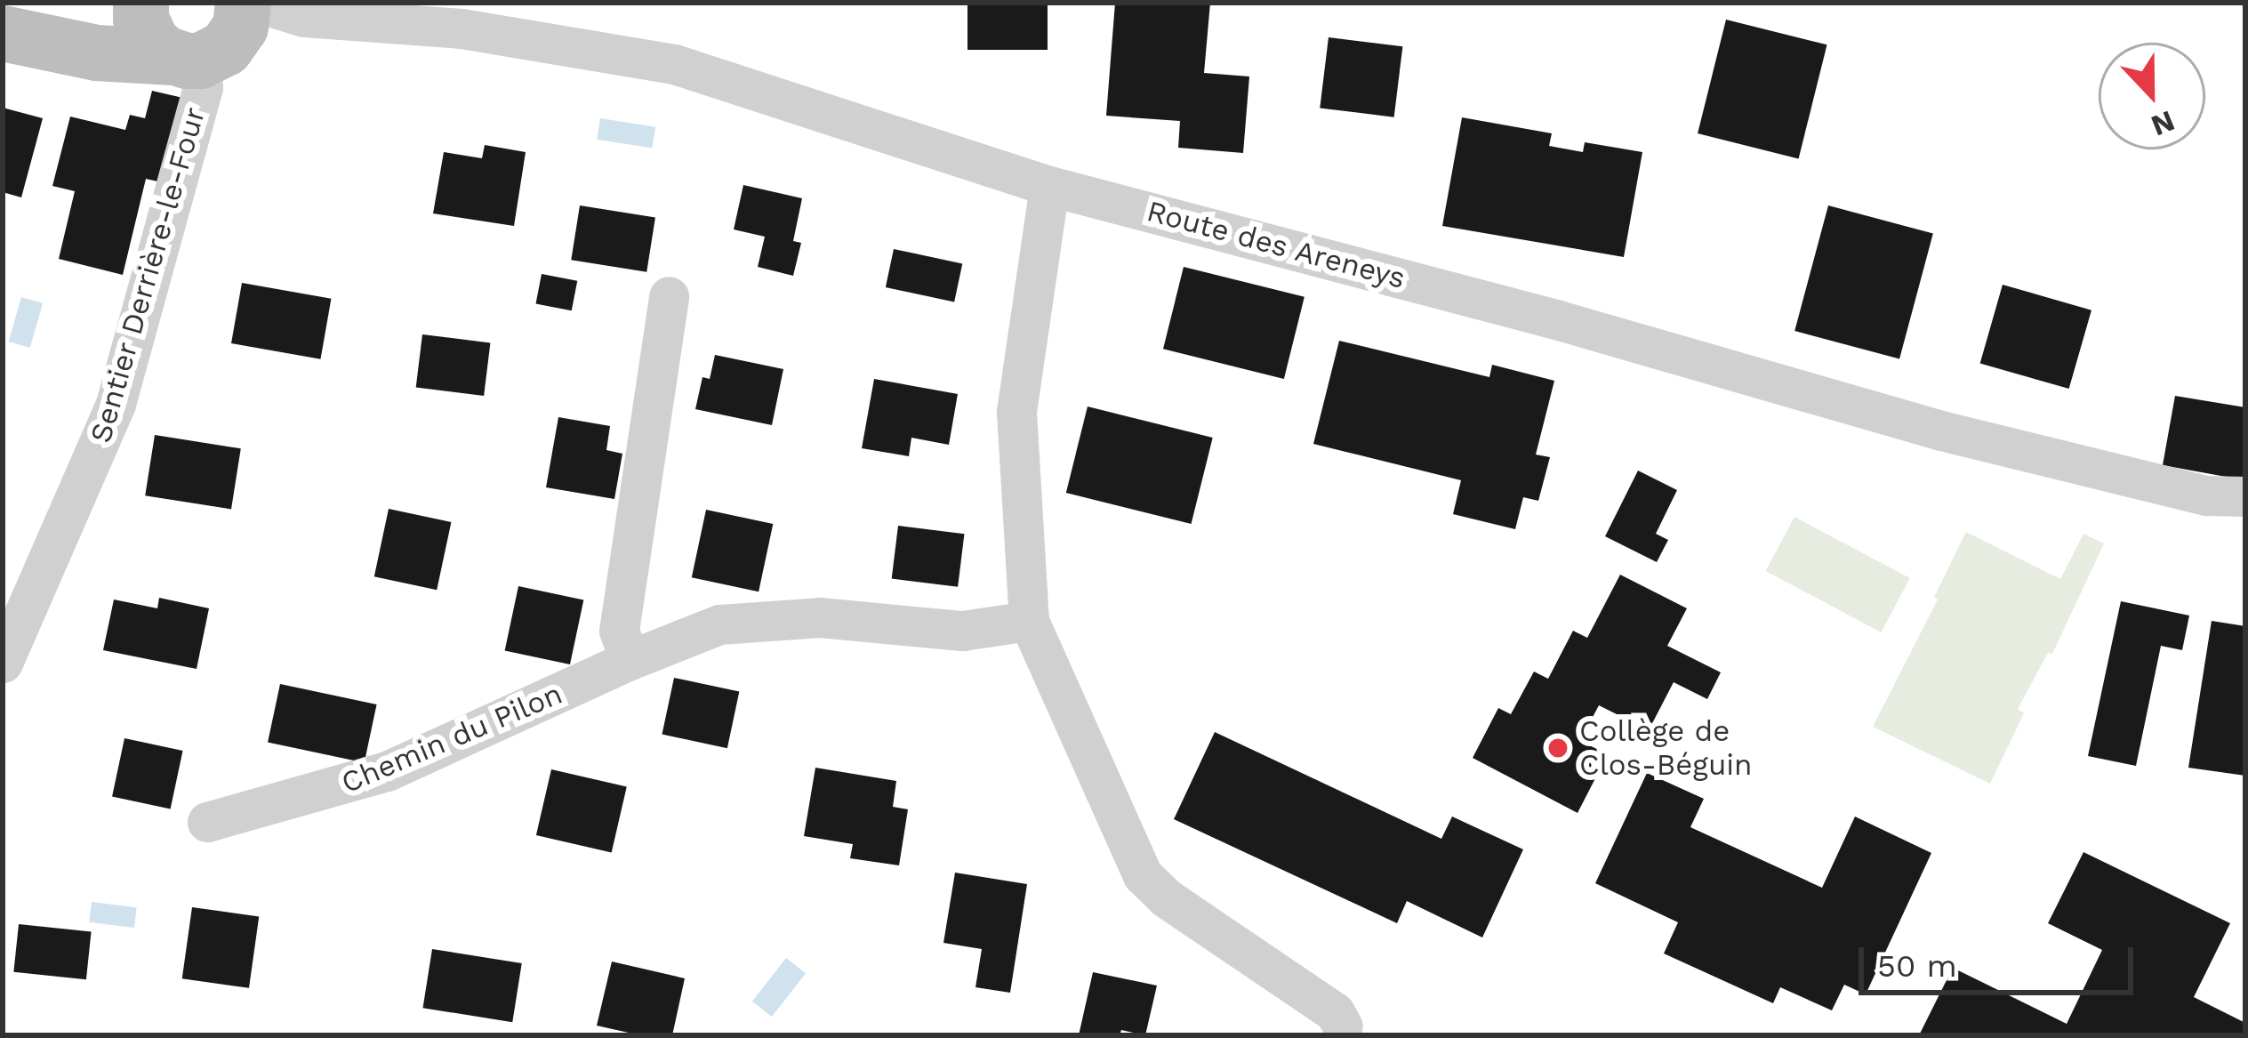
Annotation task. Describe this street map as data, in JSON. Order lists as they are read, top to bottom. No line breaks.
{"streets":{"street":["Route des Areneys","Sentier Derrière-le-Four","Chemin du Pilon"]},"crossings":[["Route des Areneys","Sentier Derrière-le-Four"]],"places":["Collège de Clos-Béguin"],"scale_bar":"50 m","north":"bottom"}
